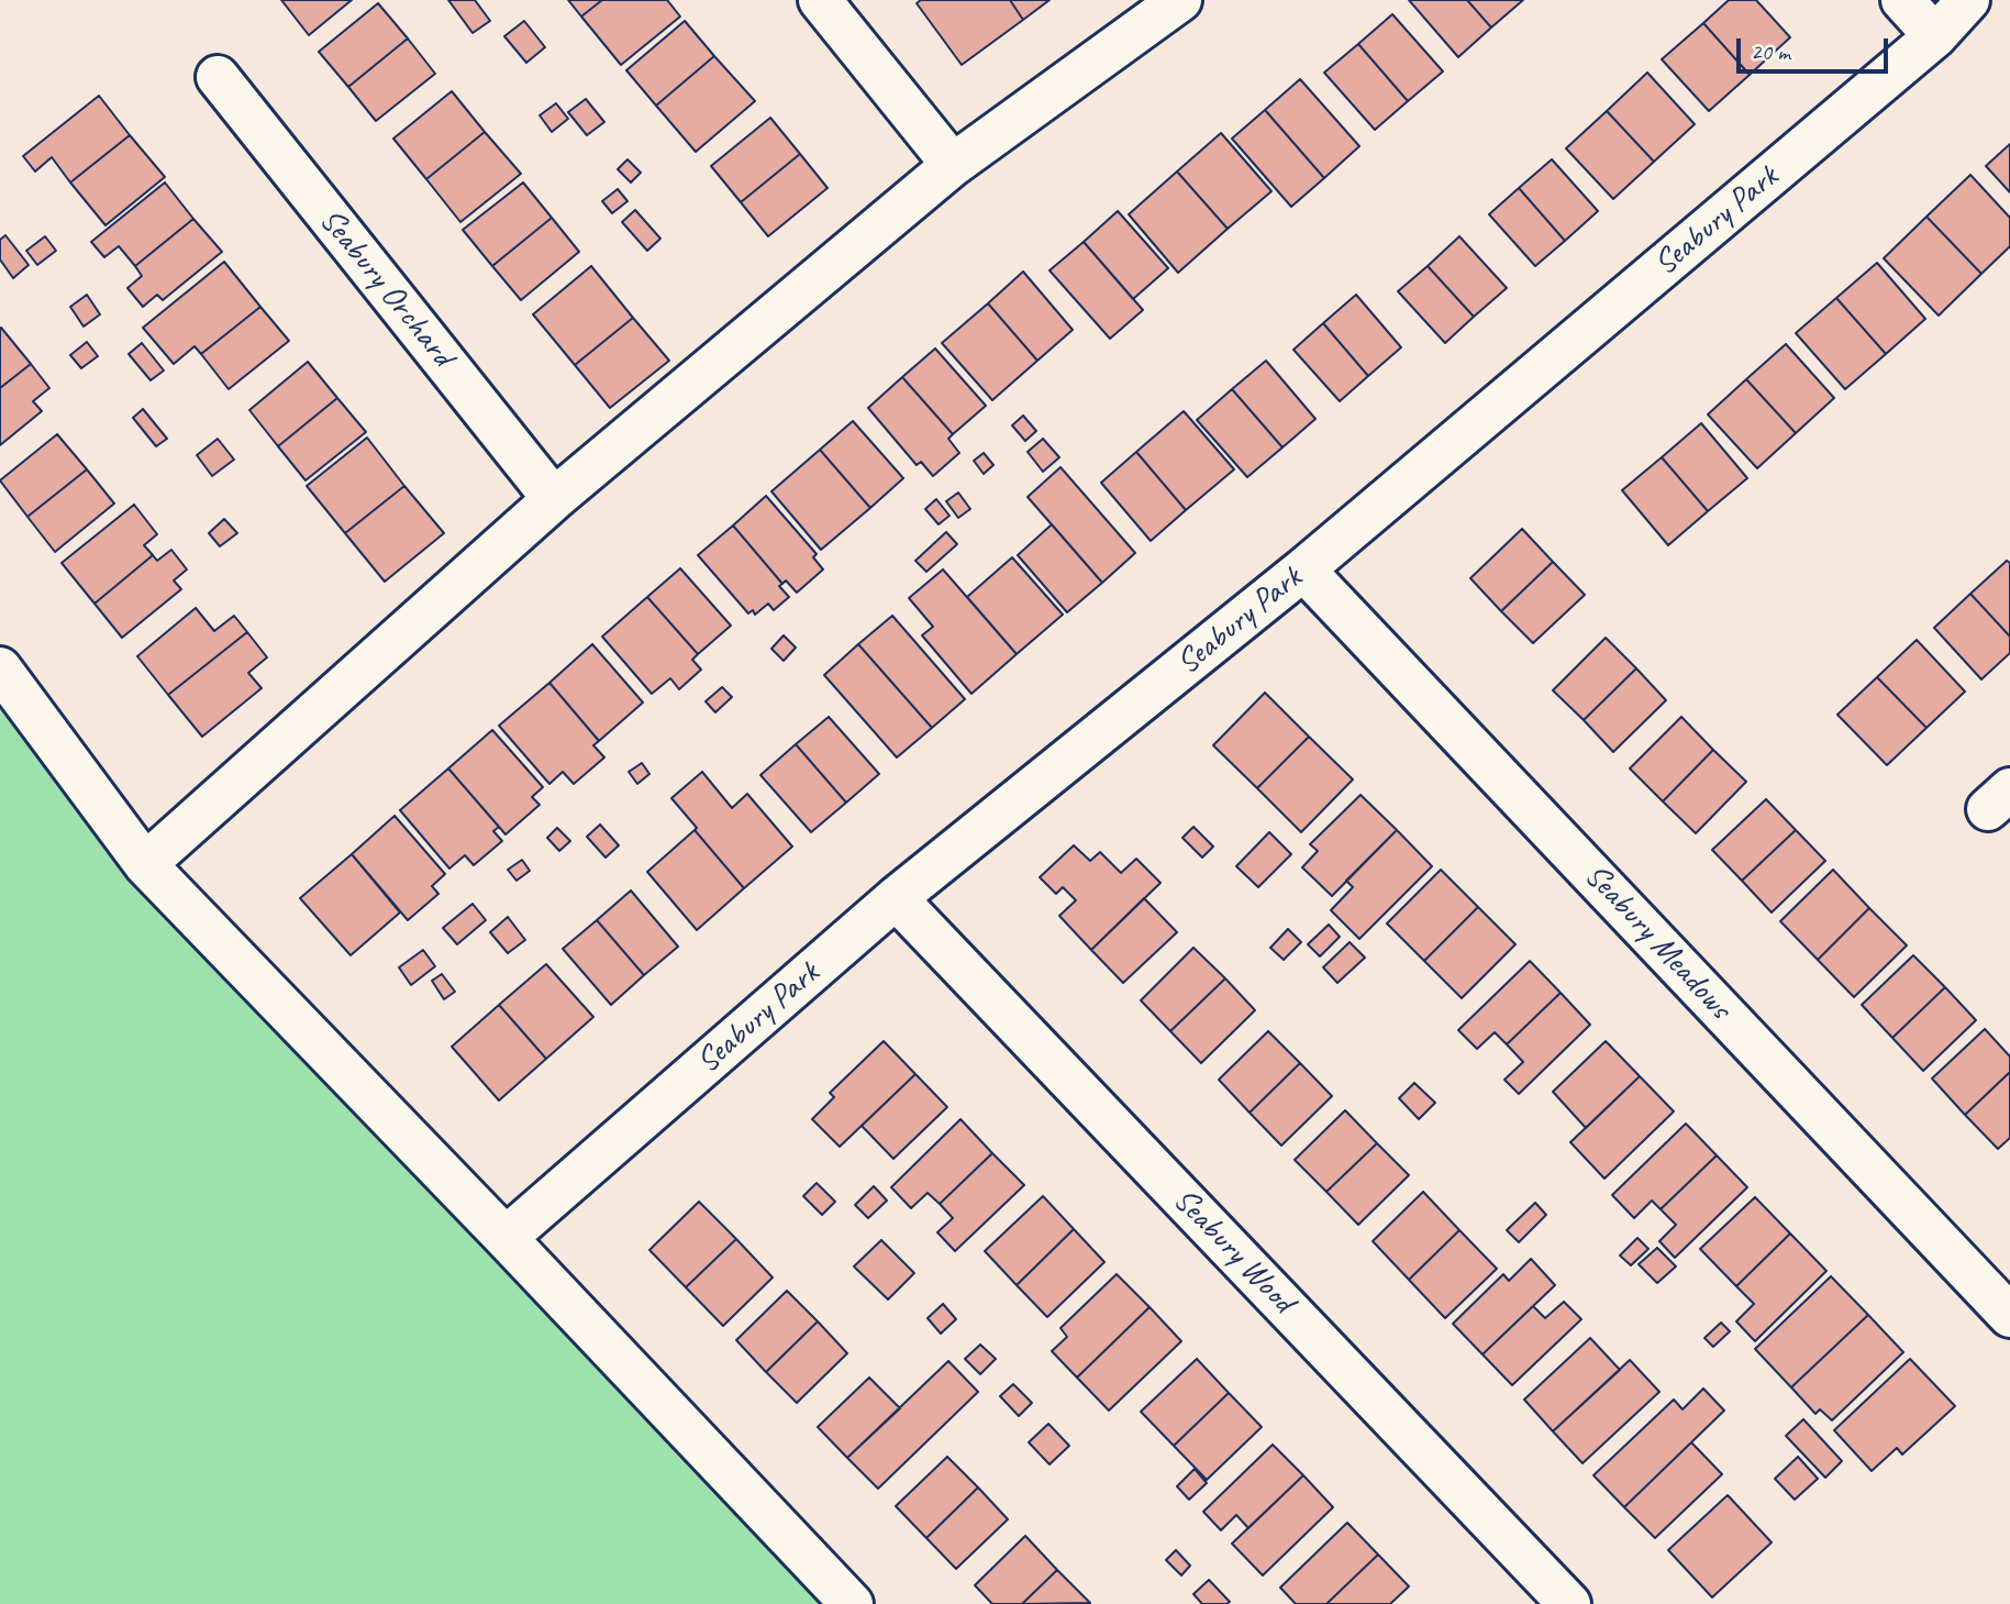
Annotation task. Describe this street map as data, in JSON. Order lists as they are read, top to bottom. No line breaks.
{"streets":{"street":["Seabury Park","Seabury Orchard","Seabury Meadows","Seabury Wood"]},"crossings":[["Seabury Park","Seabury Meadows"],["Seabury Park","Seabury Wood"]],"scale_bar":"20 m"}
